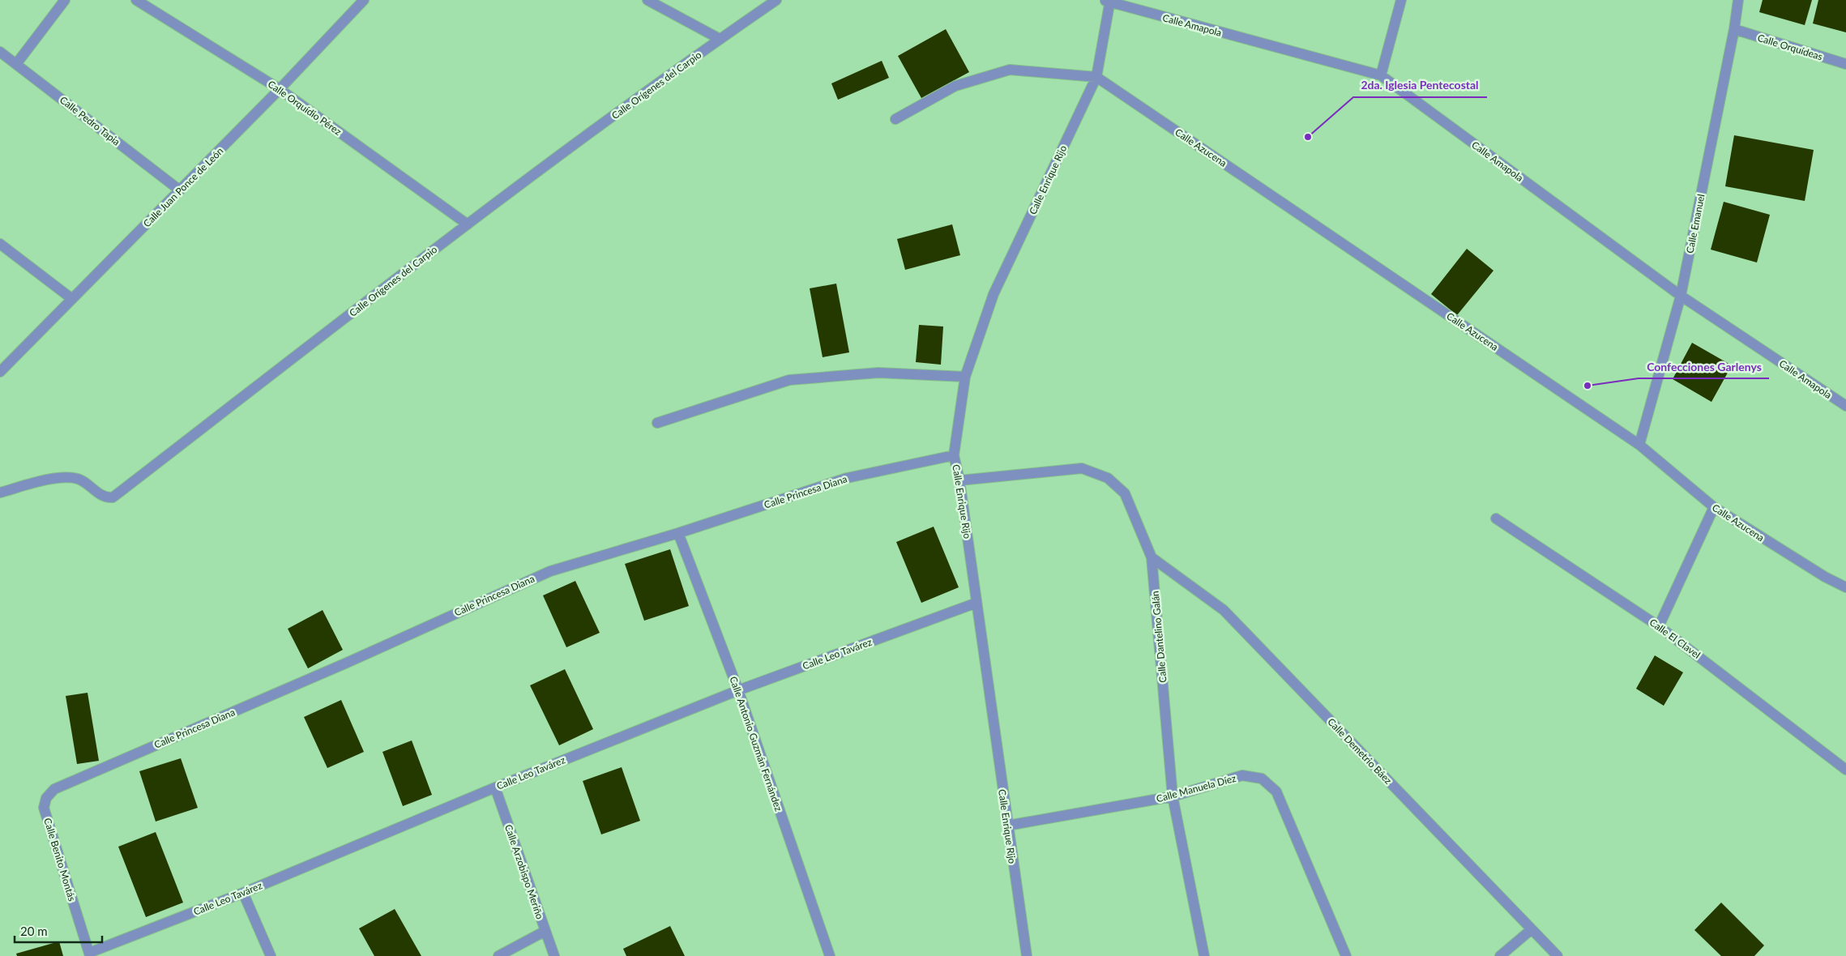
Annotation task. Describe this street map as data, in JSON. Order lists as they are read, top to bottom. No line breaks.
{"streets":{"street":["Calle Amapola","Calle Orquídeas","Calle Orígenes del Carpio","Calle Orquídio Pérez","Calle Pedro Tapia","Calle Azucena","Calle Enrique Rijo","Calle Juan Ponce de León","Calle Emanuel","Calle Princesa Diana","Calle Dantelino Galán","Calle El Clavel","Calle Leo Tavárez","Calle Antonio Guzmán Fernández","Calle Demetrio Báez","Calle Manuela Díez","Calle Benito Montás","Calle Arzobispo Meriño"]},"crossings":[["Calle Amapola","Calle Enrique Rijo"],["Calle Amapola","Calle Emanuel"],["Calle Orquídeas","Calle Emanuel"],["Calle Orígenes del Carpio","Calle Orquídio Pérez"],["Calle Orquídio Pérez","Calle Juan Ponce de León"],["Calle Pedro Tapia","Calle Juan Ponce de León"],["Calle Azucena","Calle Enrique Rijo"],["Calle Azucena","Calle Emanuel"],["Calle Enrique Rijo","Calle Princesa Diana"],["Calle Enrique Rijo","Calle Dantelino Galán"],["Calle Enrique Rijo","Calle Leo Tavárez"],["Calle Enrique Rijo","Calle Manuela Díez"],["Calle Princesa Diana","Calle Antonio Guzmán Fernández"],["Calle Princesa Diana","Calle Benito Montás"],["Calle Dantelino Galán","Calle Demetrio Báez"],["Calle Dantelino Galán","Calle Manuela Díez"],["Calle Leo Tavárez","Calle Antonio Guzmán Fernández"],["Calle Leo Tavárez","Calle Benito Montás"],["Calle Leo Tavárez","Calle Arzobispo Meriño"]],"places":["2da. Iglesia Pentecostal","Confecciones Garlenys"],"scale_bar":"20 m"}
